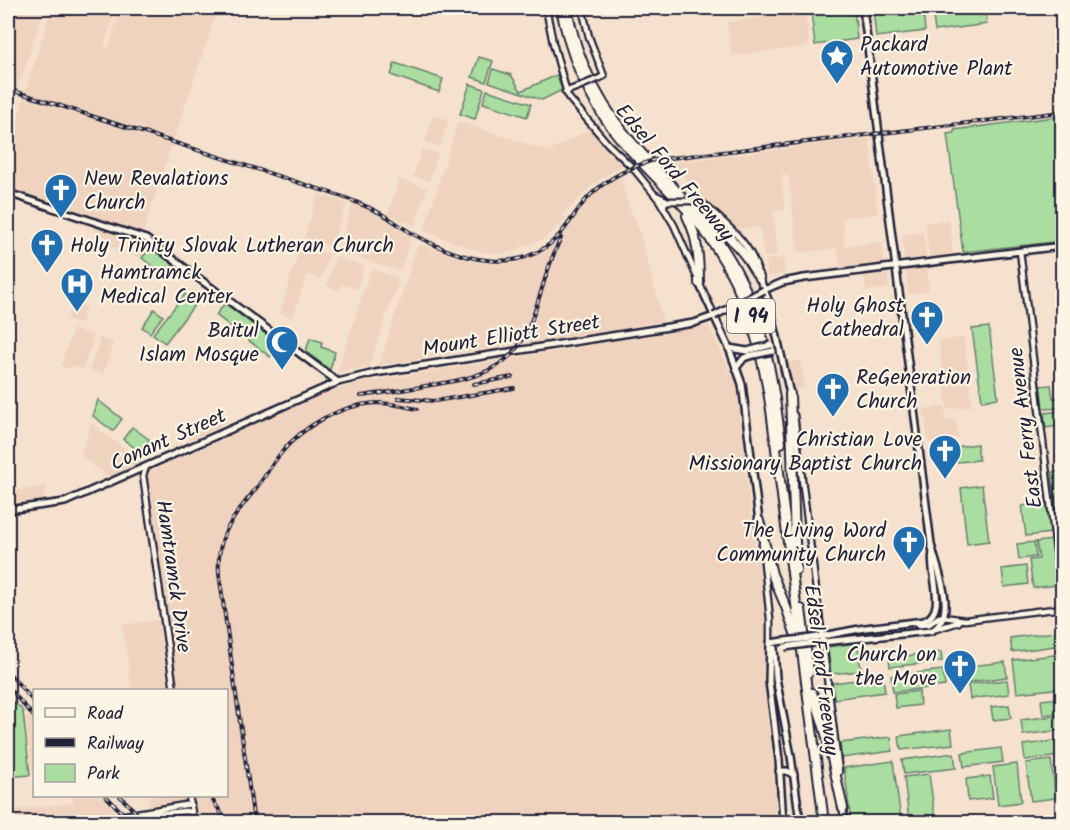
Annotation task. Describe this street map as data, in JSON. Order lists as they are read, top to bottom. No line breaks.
{"streets":{"highway":["Edsel Ford Freeway","I 94"],"main road":["Mount Elliott Street","Conant Street"],"street":["East Ferry Avenue","Hamtramck Drive"]},"crossings":[["Mount Elliott Street","East Ferry Avenue"],["Mount Elliott Street","Conant Street"],["Conant Street","Hamtramck Drive"]],"places":{"place":["Packard Automotive Plant"],"church":["New Revalations Church","Holy Trinity Slovak Lutheran Church","Holy Ghost Cathedral","ReGeneration Church","Christian Love Missionary Baptist Church","The Living Word Community Church","Church on the Move"],"hospital":["Hamtramck Medical Center"],"mosque":["Baitul Islam Mosque"]},"legend":["Road","Railway","Park"]}
